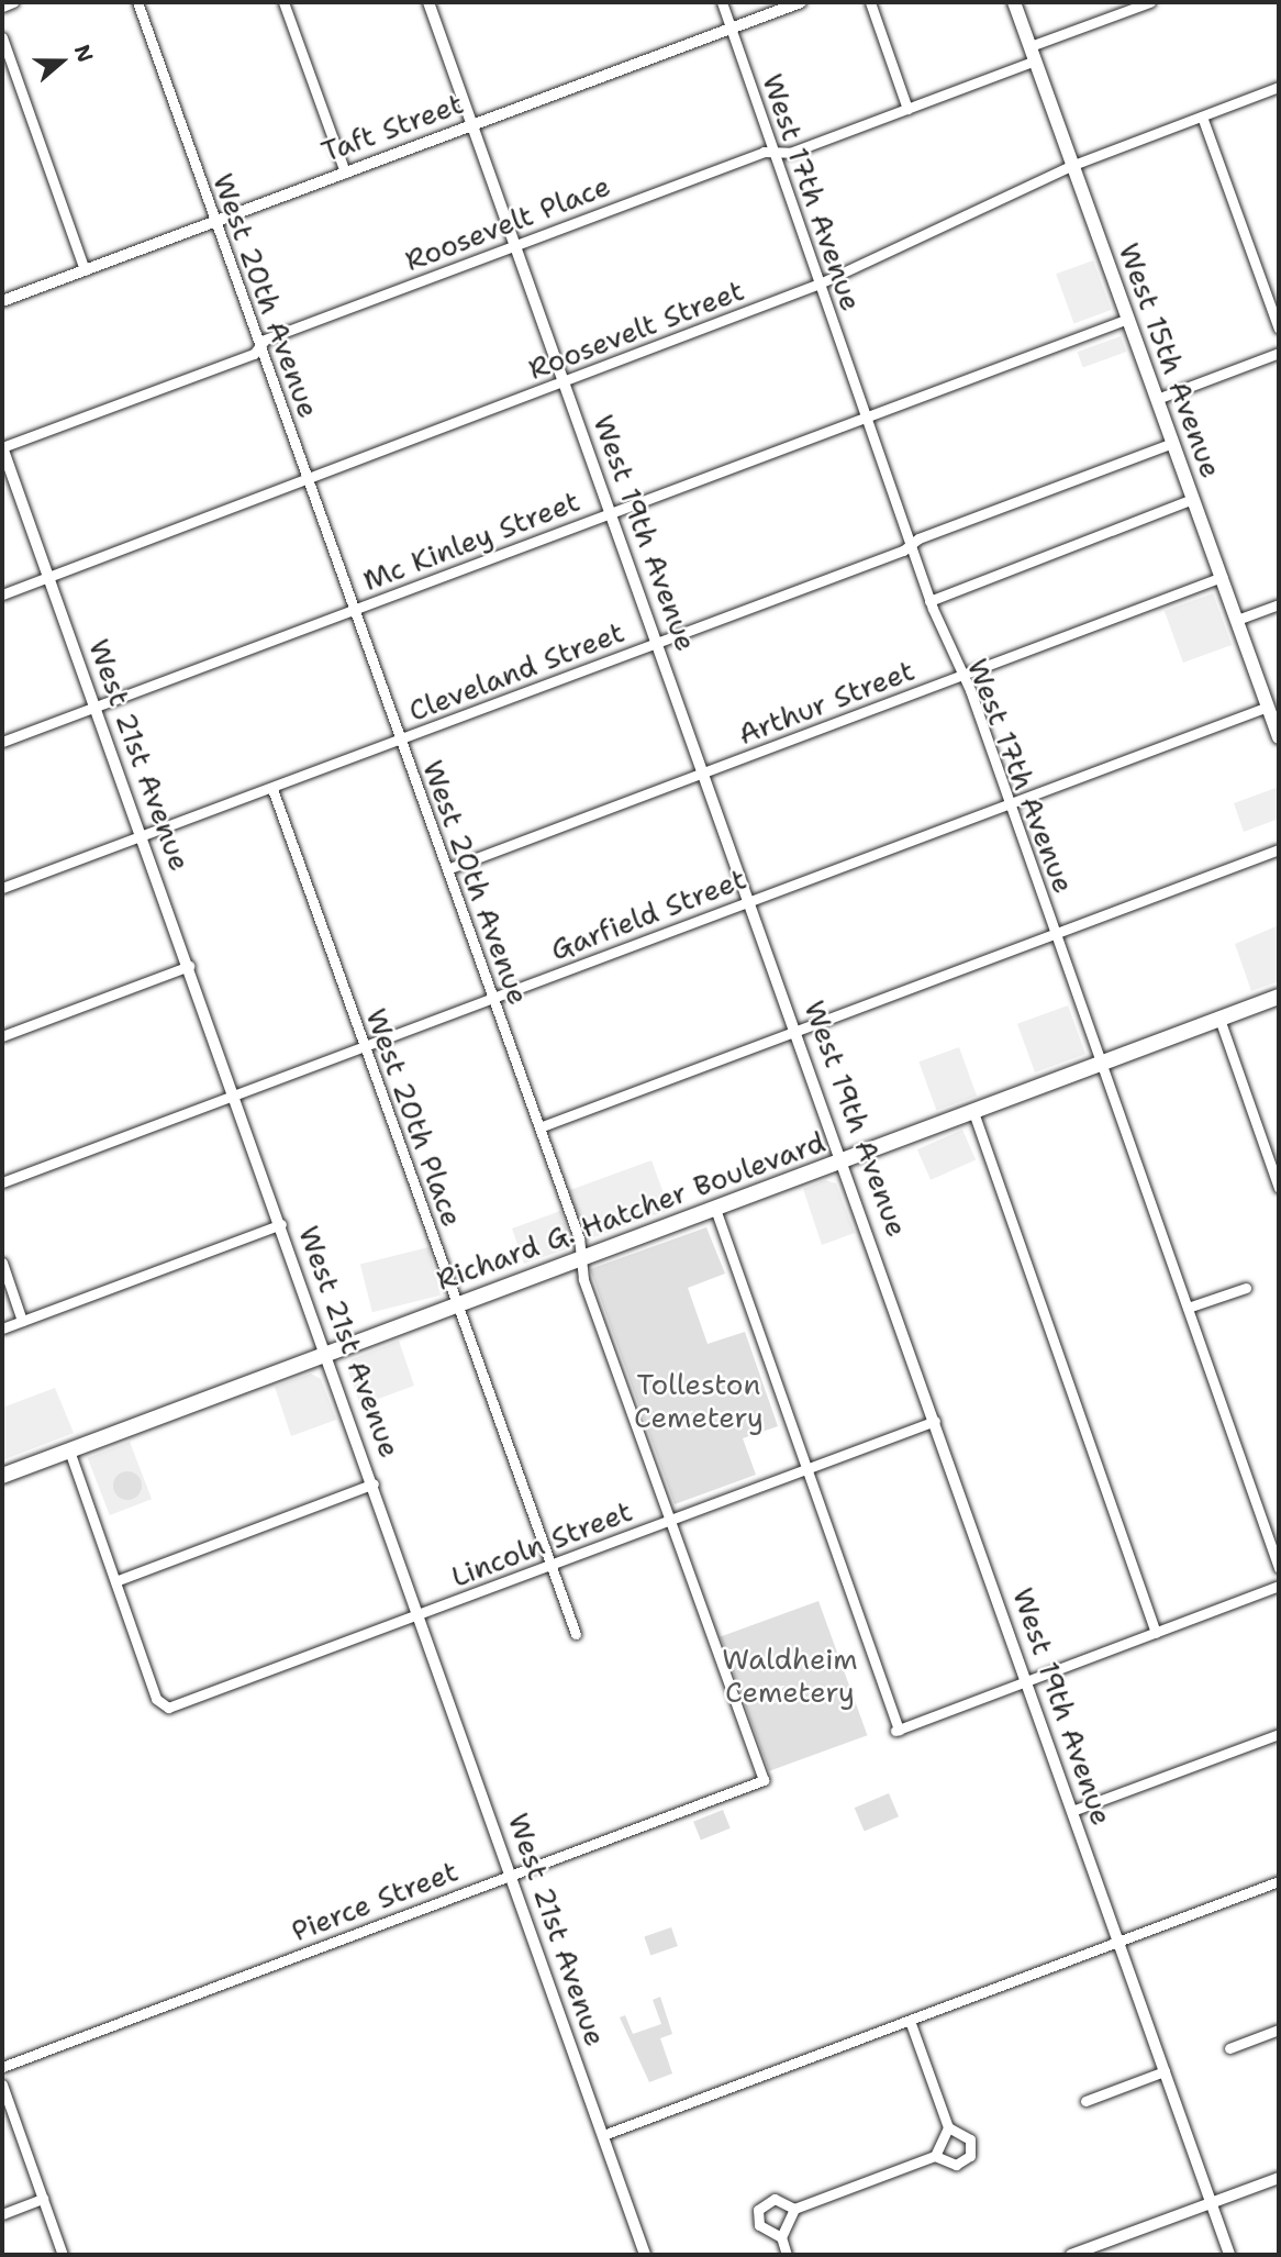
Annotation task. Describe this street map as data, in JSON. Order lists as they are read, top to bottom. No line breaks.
{"streets":{"main road":["West 15th Avenue","Richard G. Hatcher Boulevard"],"street":["Taft Street","West 17th Avenue","Roosevelt Place","West 20th Avenue","Roosevelt Street","West 19th Avenue","Mc Kinley Street","Cleveland Street","Arthur Street","West 21st Avenue","Garfield Street","West 20th Place","Lincoln Street","Pierce Street"]},"crossings":[["Taft Street","West 17th Avenue"],["Taft Street","West 20th Avenue"],["Taft Street","West 19th Avenue"],["West 17th Avenue","Roosevelt Place"],["West 17th Avenue","Roosevelt Street"],["West 17th Avenue","Mc Kinley Street"],["West 17th Avenue","Cleveland Street"],["West 17th Avenue","Arthur Street"],["West 17th Avenue","Garfield Street"],["West 17th Avenue","Richard G. Hatcher Boulevard"],["Roosevelt Place","West 20th Avenue"],["Roosevelt Place","West 15th Avenue"],["Roosevelt Place","West 19th Avenue"],["Roosevelt Place","West 21st Avenue"],["West 20th Avenue","Roosevelt Street"],["West 20th Avenue","Mc Kinley Street"],["West 20th Avenue","Cleveland Street"],["West 20th Avenue","Arthur Street"],["West 20th Avenue","Garfield Street"],["West 20th Avenue","Richard G. Hatcher Boulevard"],["West 20th Avenue","Lincoln Street"],["West 20th Avenue","Pierce Street"],["Roosevelt Street","West 15th Avenue"],["Roosevelt Street","West 19th Avenue"],["Roosevelt Street","West 21st Avenue"],["West 15th Avenue","Mc Kinley Street"],["West 15th Avenue","Cleveland Street"],["West 15th Avenue","Arthur Street"],["West 15th Avenue","Garfield Street"],["West 19th Avenue","Mc Kinley Street"],["West 19th Avenue","Cleveland Street"],["West 19th Avenue","Arthur Street"],["West 19th Avenue","Garfield Street"],["West 19th Avenue","Richard G. Hatcher Boulevard"],["West 19th Avenue","Lincoln Street"],["Mc Kinley Street","West 21st Avenue"],["Cleveland Street","West 21st Avenue"],["Cleveland Street","West 20th Place"],["West 21st Avenue","Garfield Street"],["West 21st Avenue","Richard G. Hatcher Boulevard"],["West 21st Avenue","Lincoln Street"],["West 21st Avenue","Pierce Street"],["Garfield Street","West 20th Place"],["West 20th Place","Richard G. Hatcher Boulevard"],["West 20th Place","Lincoln Street"]],"parks":["Tolleston Cemetery","Waldheim Cemetery"],"north":"right"}
